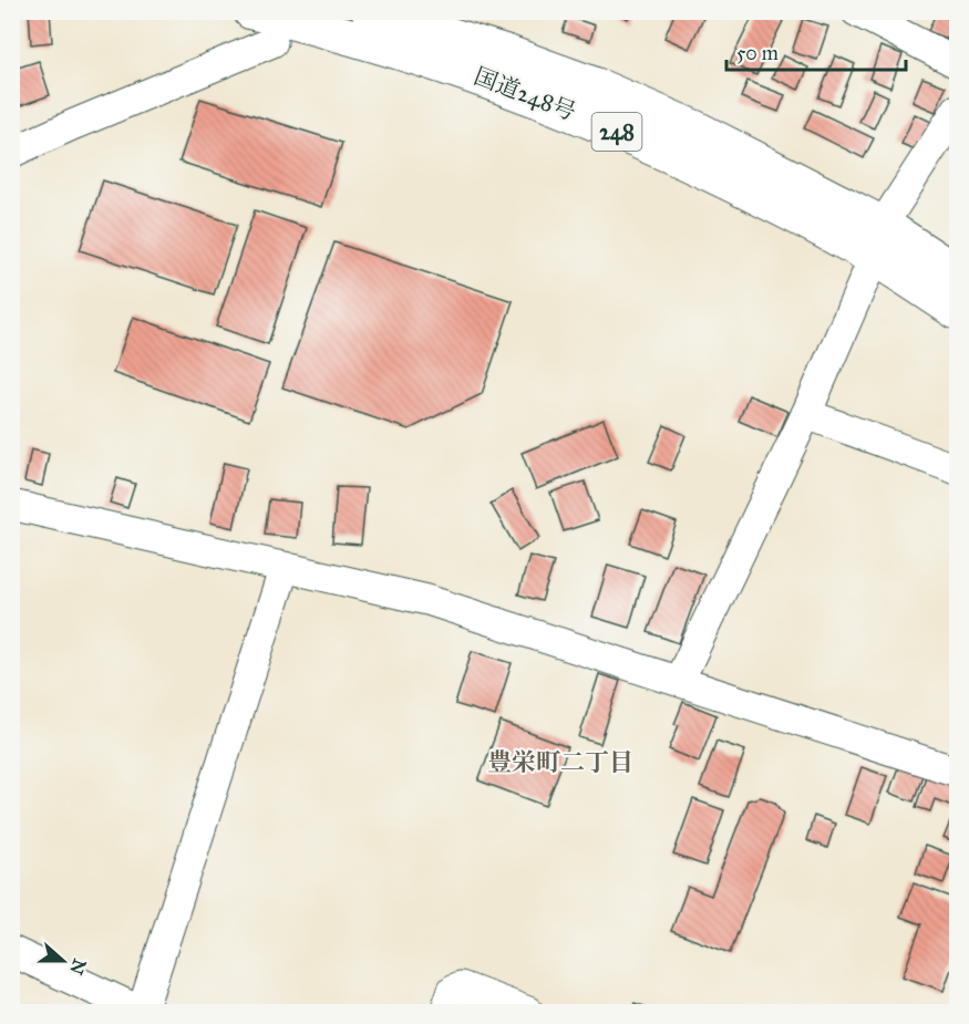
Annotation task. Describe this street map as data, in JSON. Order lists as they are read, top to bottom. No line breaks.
{"streets":{"highway":["国道248号","248"]},"districts":["豊栄町二丁目"],"scale_bar":"50 m","north":"right"}
